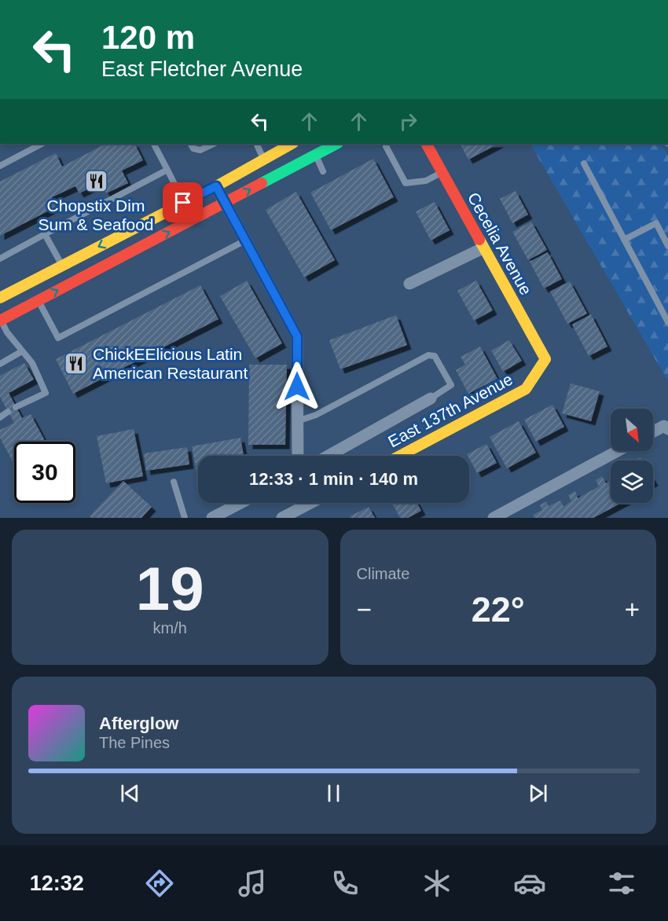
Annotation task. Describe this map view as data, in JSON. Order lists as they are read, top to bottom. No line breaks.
{"streets":{"main road":["Cecelia Avenue","East 137th Avenue"]},"crossings":[["Cecelia Avenue","East 137th Avenue"]],"places":{"restaurant":["Chopstix Dim Sum & Seafood","ChickEElicious Latin American Restaurant"]},"north":"bottom right","page":{"turn":["120 m","East Fletcher Avenue"],"limit":"30","trip":"12:33 · 1 min · 140 m","tile":[["19","km/h"],"Climate"],"heat":["−","22°","+"],"song":["Afterglow","The Pines"],"tabs":"12:32"}}
